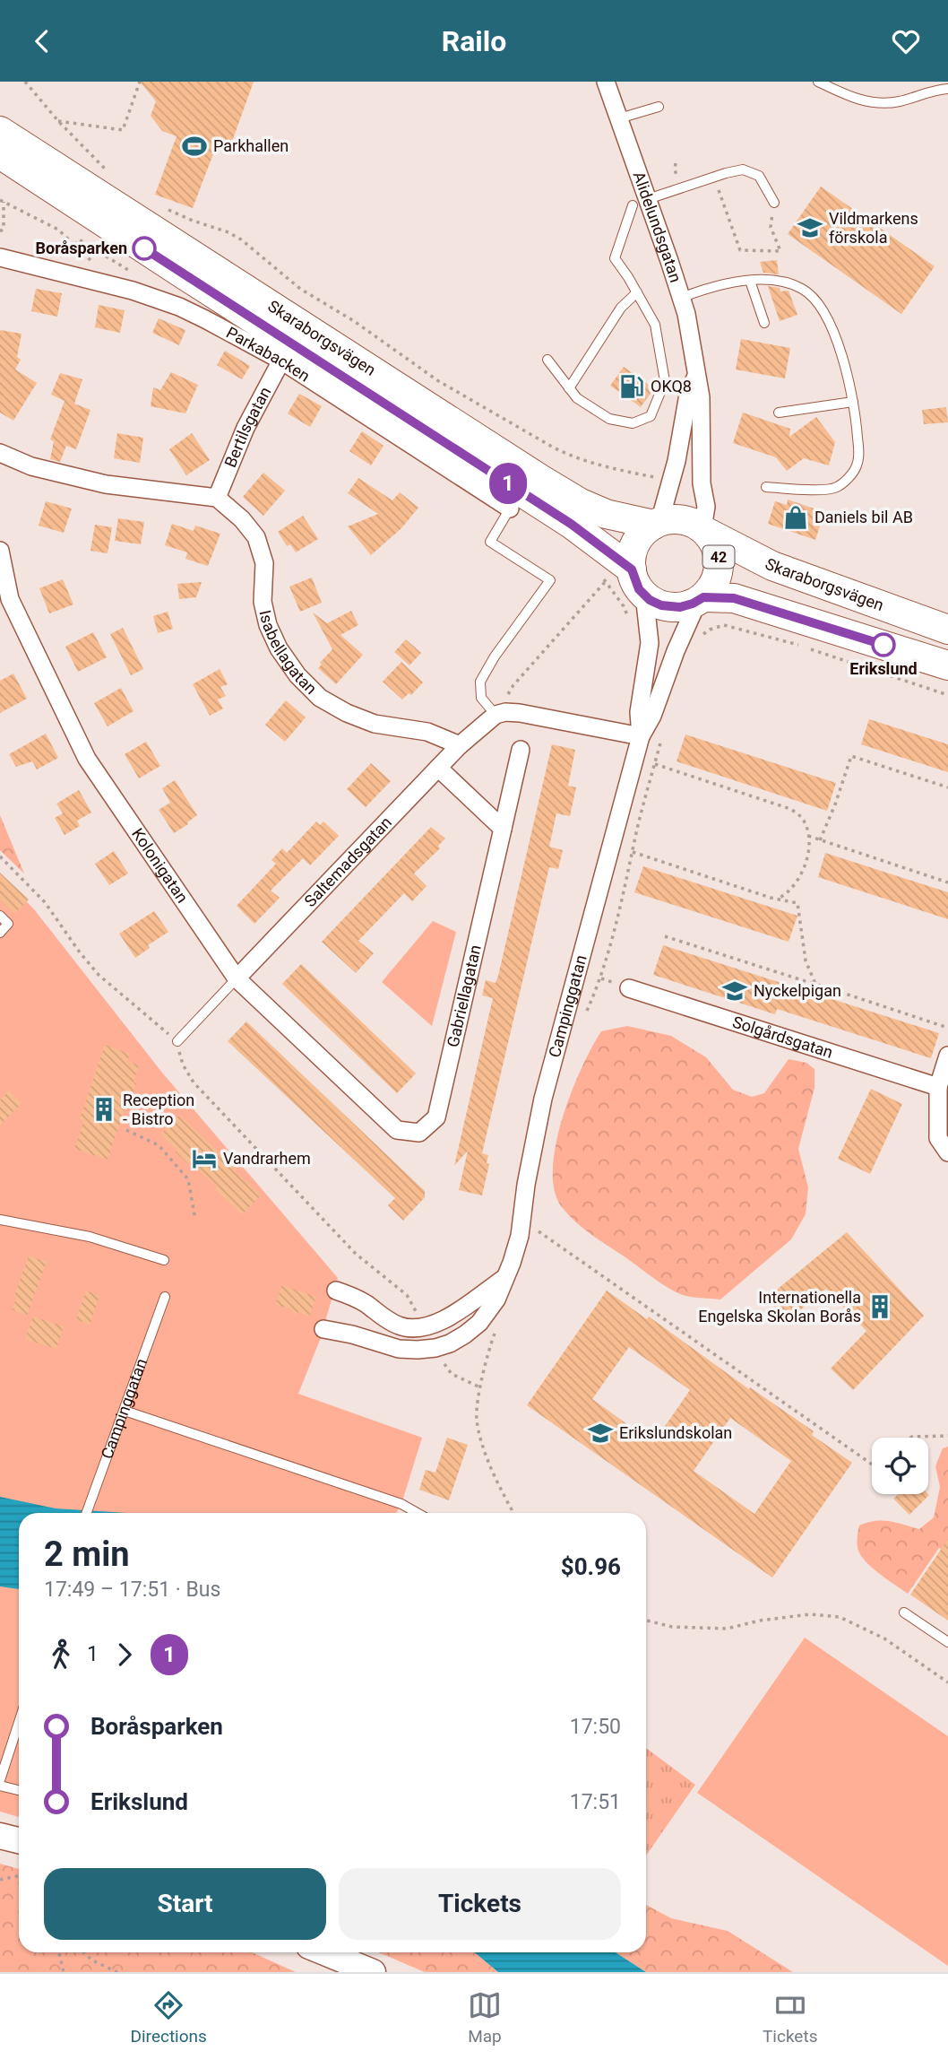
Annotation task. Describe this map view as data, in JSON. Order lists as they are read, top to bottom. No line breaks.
{"streets":{"main road":["Skaraborgsvägen","42"],"street":["Alidelundsgatan","Parkabacken","Bertilsgatan","Isabellagatan","Saltemadsgatan","Kolonigatan","Gabriellagatan","Campinggatan","Solgårdsgatan"]},"crossings":[["Alidelundsgatan","Skaraborgsvägen"],["Alidelundsgatan","42"],["Alidelundsgatan","Campinggatan"],["Skaraborgsvägen","42"],["Skaraborgsvägen","Campinggatan"],["Parkabacken","Bertilsgatan"],["Bertilsgatan","Isabellagatan"],["42","Campinggatan"],["Isabellagatan","Saltemadsgatan"],["Saltemadsgatan","Kolonigatan"],["Kolonigatan","Gabriellagatan"]],"places":{"sports":["Parkhallen"],"school or university":["Vildmarkens förskola","Nyckelpigan","Erikslundskolan"],"other":["Boråsparken","Erikslund"],"fuel station":["OKQ8"],"shop":["Daniels bil AB"],"building":["Reception - Bistro","Internationella Engelska Skolan Borås"],"hotel":["Vandrarhem"]},"lines":["bus line 1"],"page":{"header":"Railo","on_map":"1","heading":["2 min","17:49 – 17:51 · Bus","$0.96"],"legs":["1","1"],"list":[{"name":"Boråsparken","value":"17:50"},{"name":"Erikslund","value":"17:51"}],"buttons":["Start","Tickets"],"tabs":["Directions","Map","Tickets"]}}
